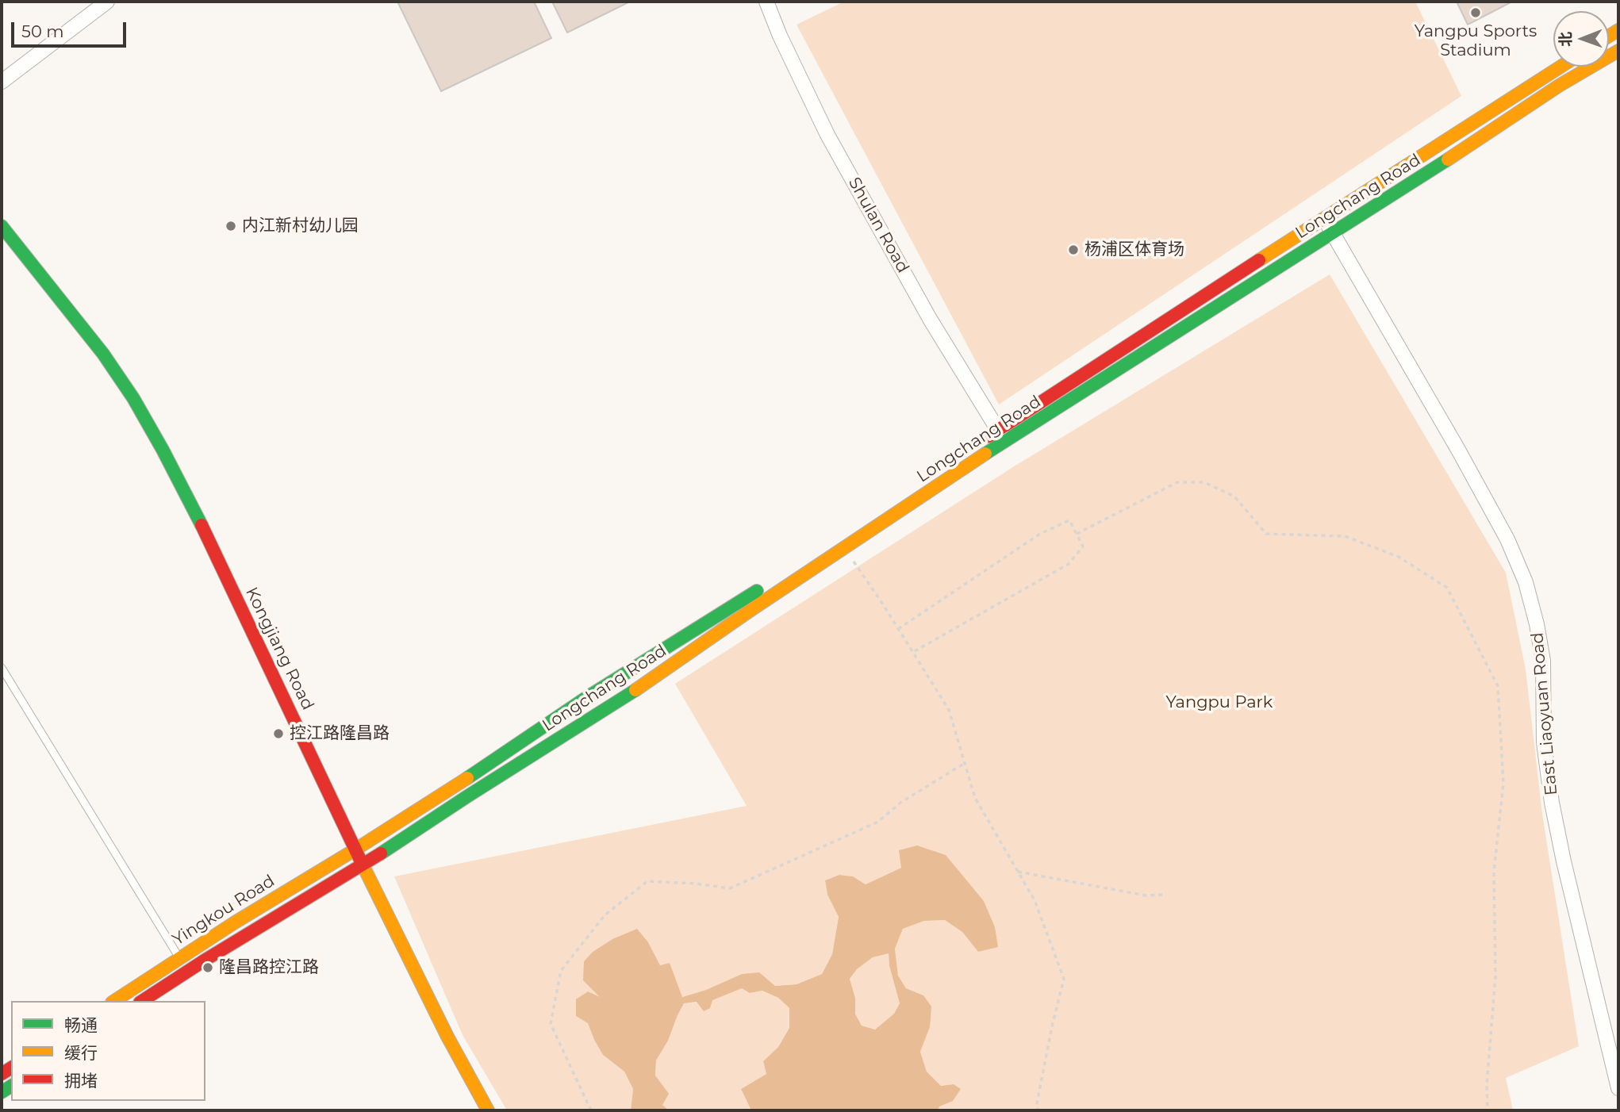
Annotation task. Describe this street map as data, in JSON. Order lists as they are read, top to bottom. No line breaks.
{"streets":{"main road":["Longchang Road","Kongjiang Road","Yingkou Road"],"street":["Shulan Road","East Liaoyuan Road"]},"crossings":[["Longchang Road","Shulan Road"],["Longchang Road","Kongjiang Road"],["Longchang Road","East Liaoyuan Road"],["Longchang Road","Yingkou Road"],["Kongjiang Road","Yingkou Road"]],"parks":["Yangpu Park"],"places":["Yangpu Sports Stadium","内江新村幼儿园","杨浦区体育场","控江路隆昌路","隆昌路控江路"],"legend":["畅通","缓行","拥堵"],"scale_bar":"50 m","north":"left"}
